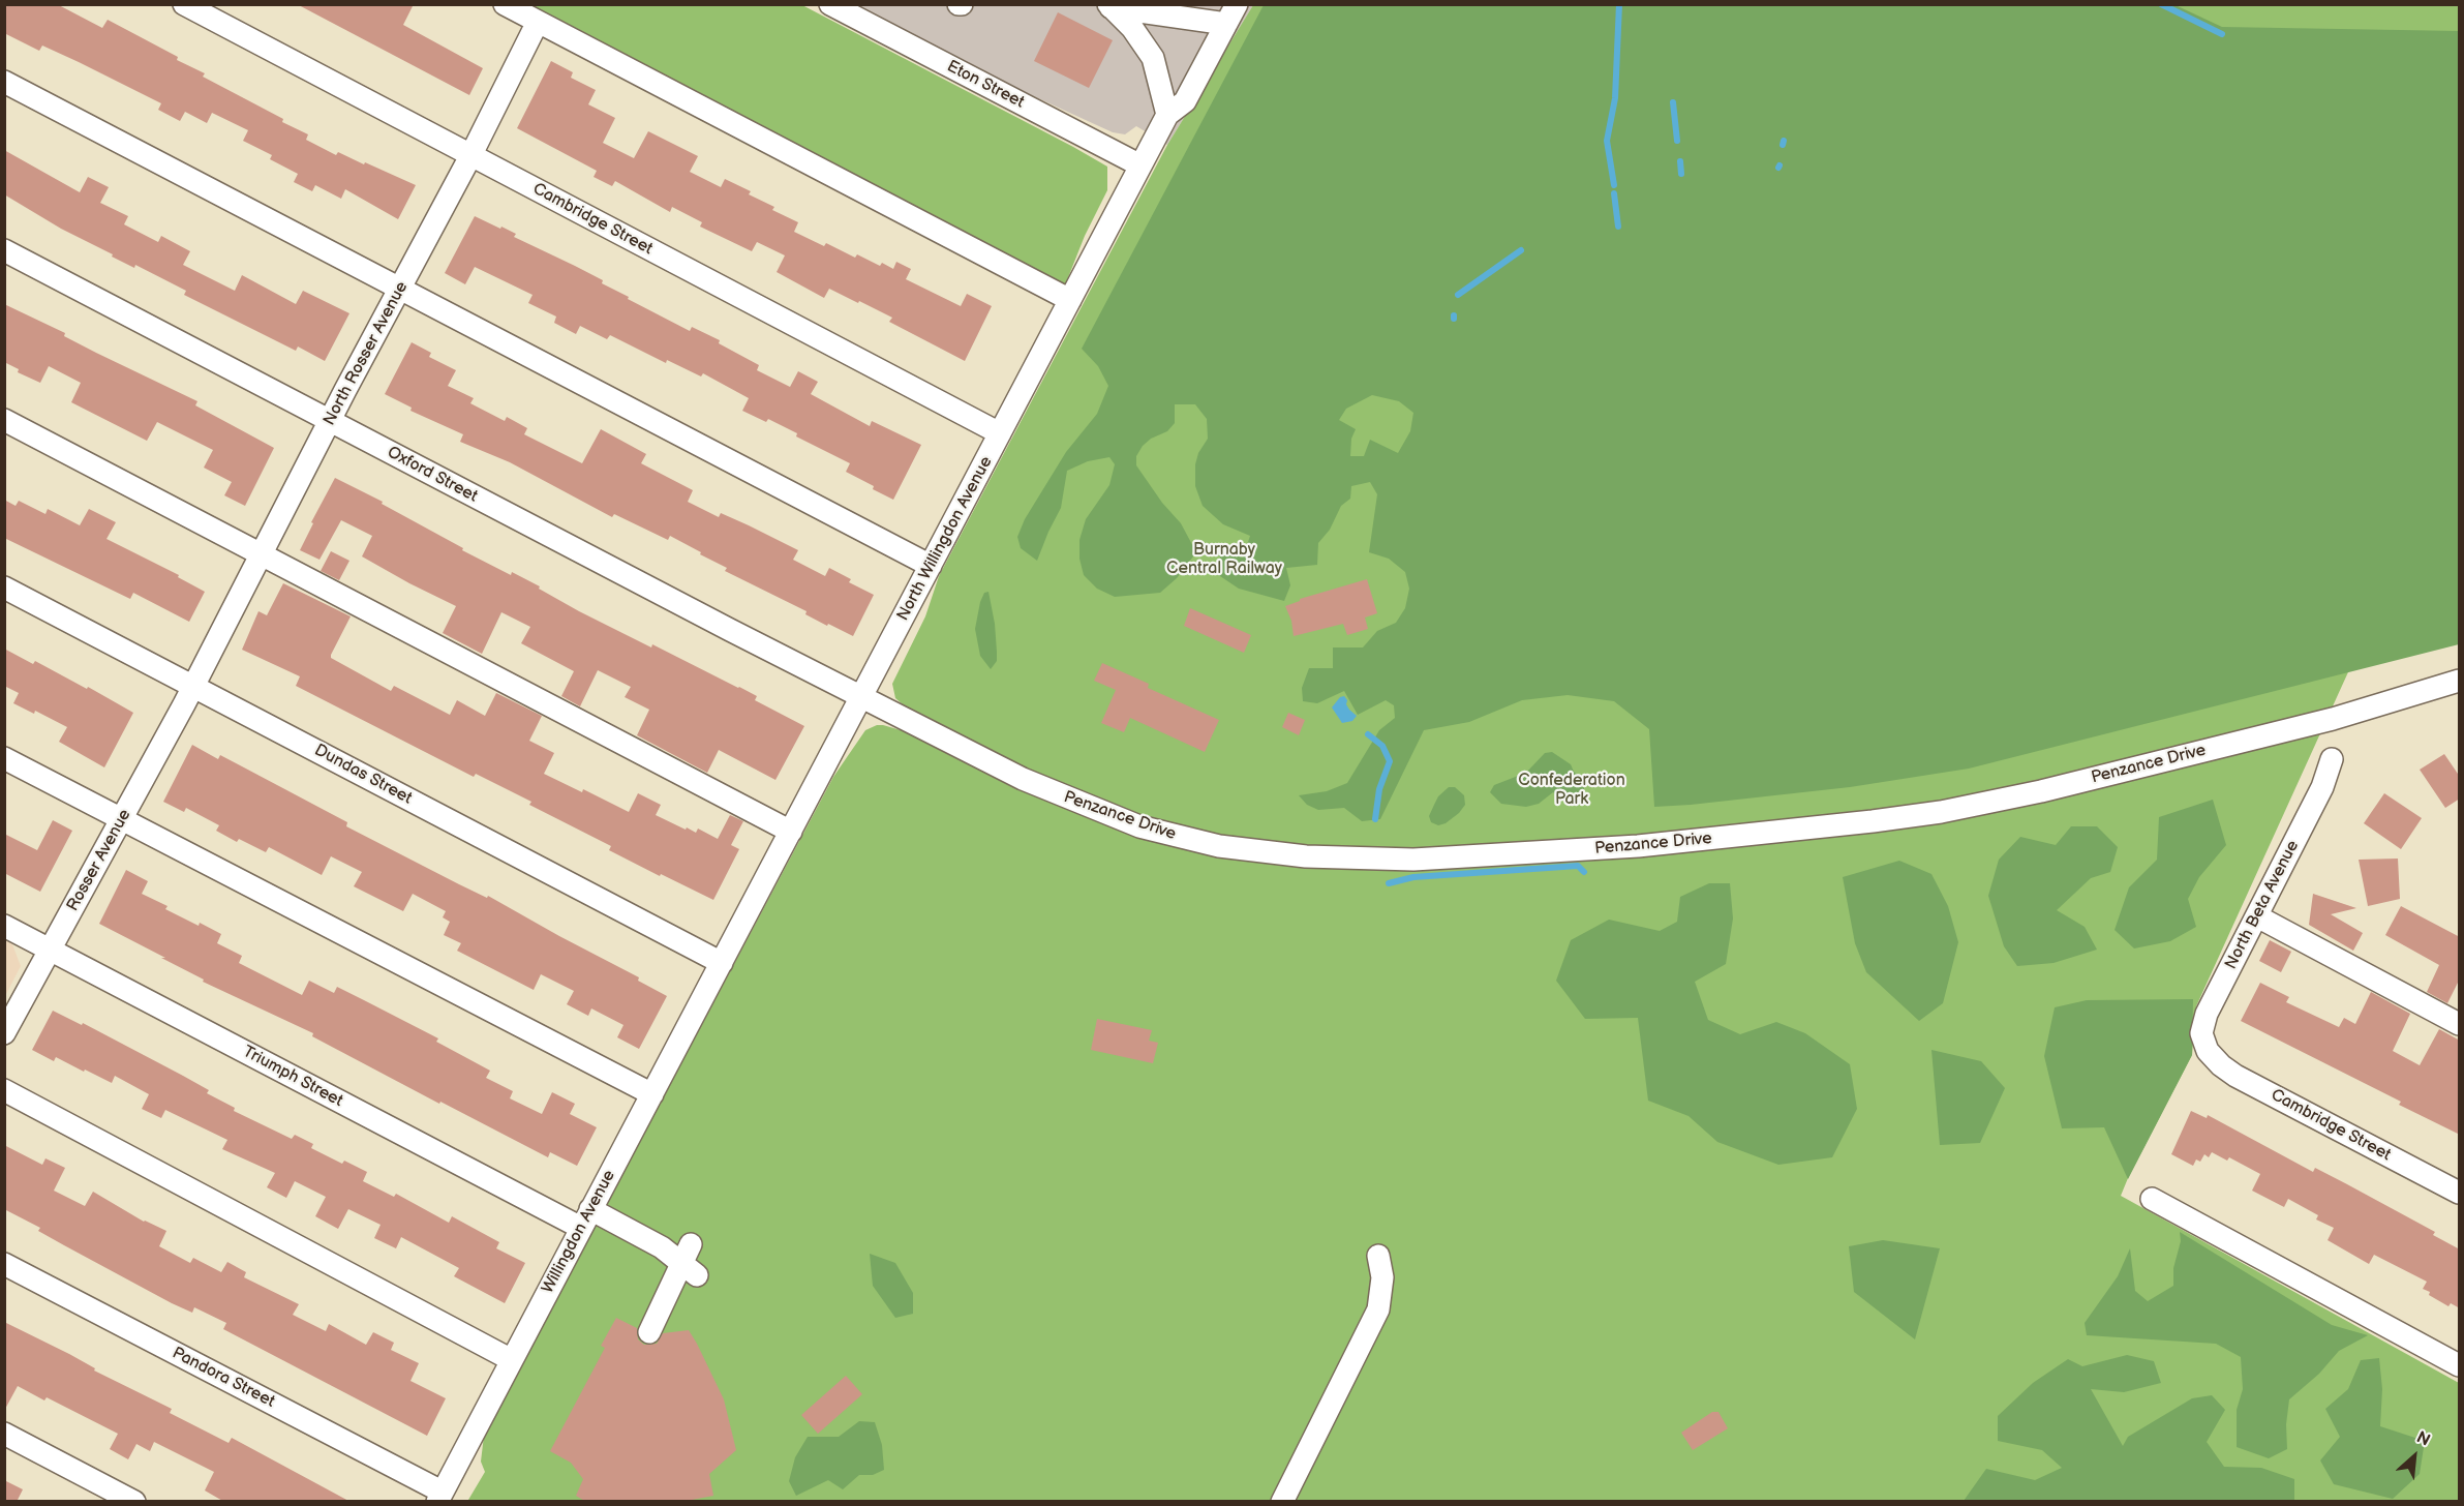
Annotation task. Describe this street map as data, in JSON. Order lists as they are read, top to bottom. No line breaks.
{"streets":{"street":["Eton Street","Cambridge Street","North Rosser Avenue","Oxford Street","North Willingdon Avenue","Penzance Drive","Dundas Street","Rosser Avenue","North Beta Avenue","Triumph Street","Willingdon Avenue","Pandora Street"]},"crossings":[["Eton Street","North Willingdon Avenue"],["Cambridge Street","North Rosser Avenue"],["Cambridge Street","North Willingdon Avenue"],["Cambridge Street","North Beta Avenue"],["North Rosser Avenue","Oxford Street"],["North Rosser Avenue","Dundas Street"],["North Rosser Avenue","Rosser Avenue"],["Oxford Street","North Willingdon Avenue"],["Oxford Street","Penzance Drive"],["North Willingdon Avenue","Penzance Drive"],["North Willingdon Avenue","Dundas Street"],["North Willingdon Avenue","Willingdon Avenue"],["Dundas Street","Rosser Avenue"],["Dundas Street","Willingdon Avenue"],["Rosser Avenue","Triumph Street"],["Triumph Street","Willingdon Avenue"],["Willingdon Avenue","Pandora Street"]],"parks":["Burnaby Central Railway","Confederation Park"],"north":"top right"}
